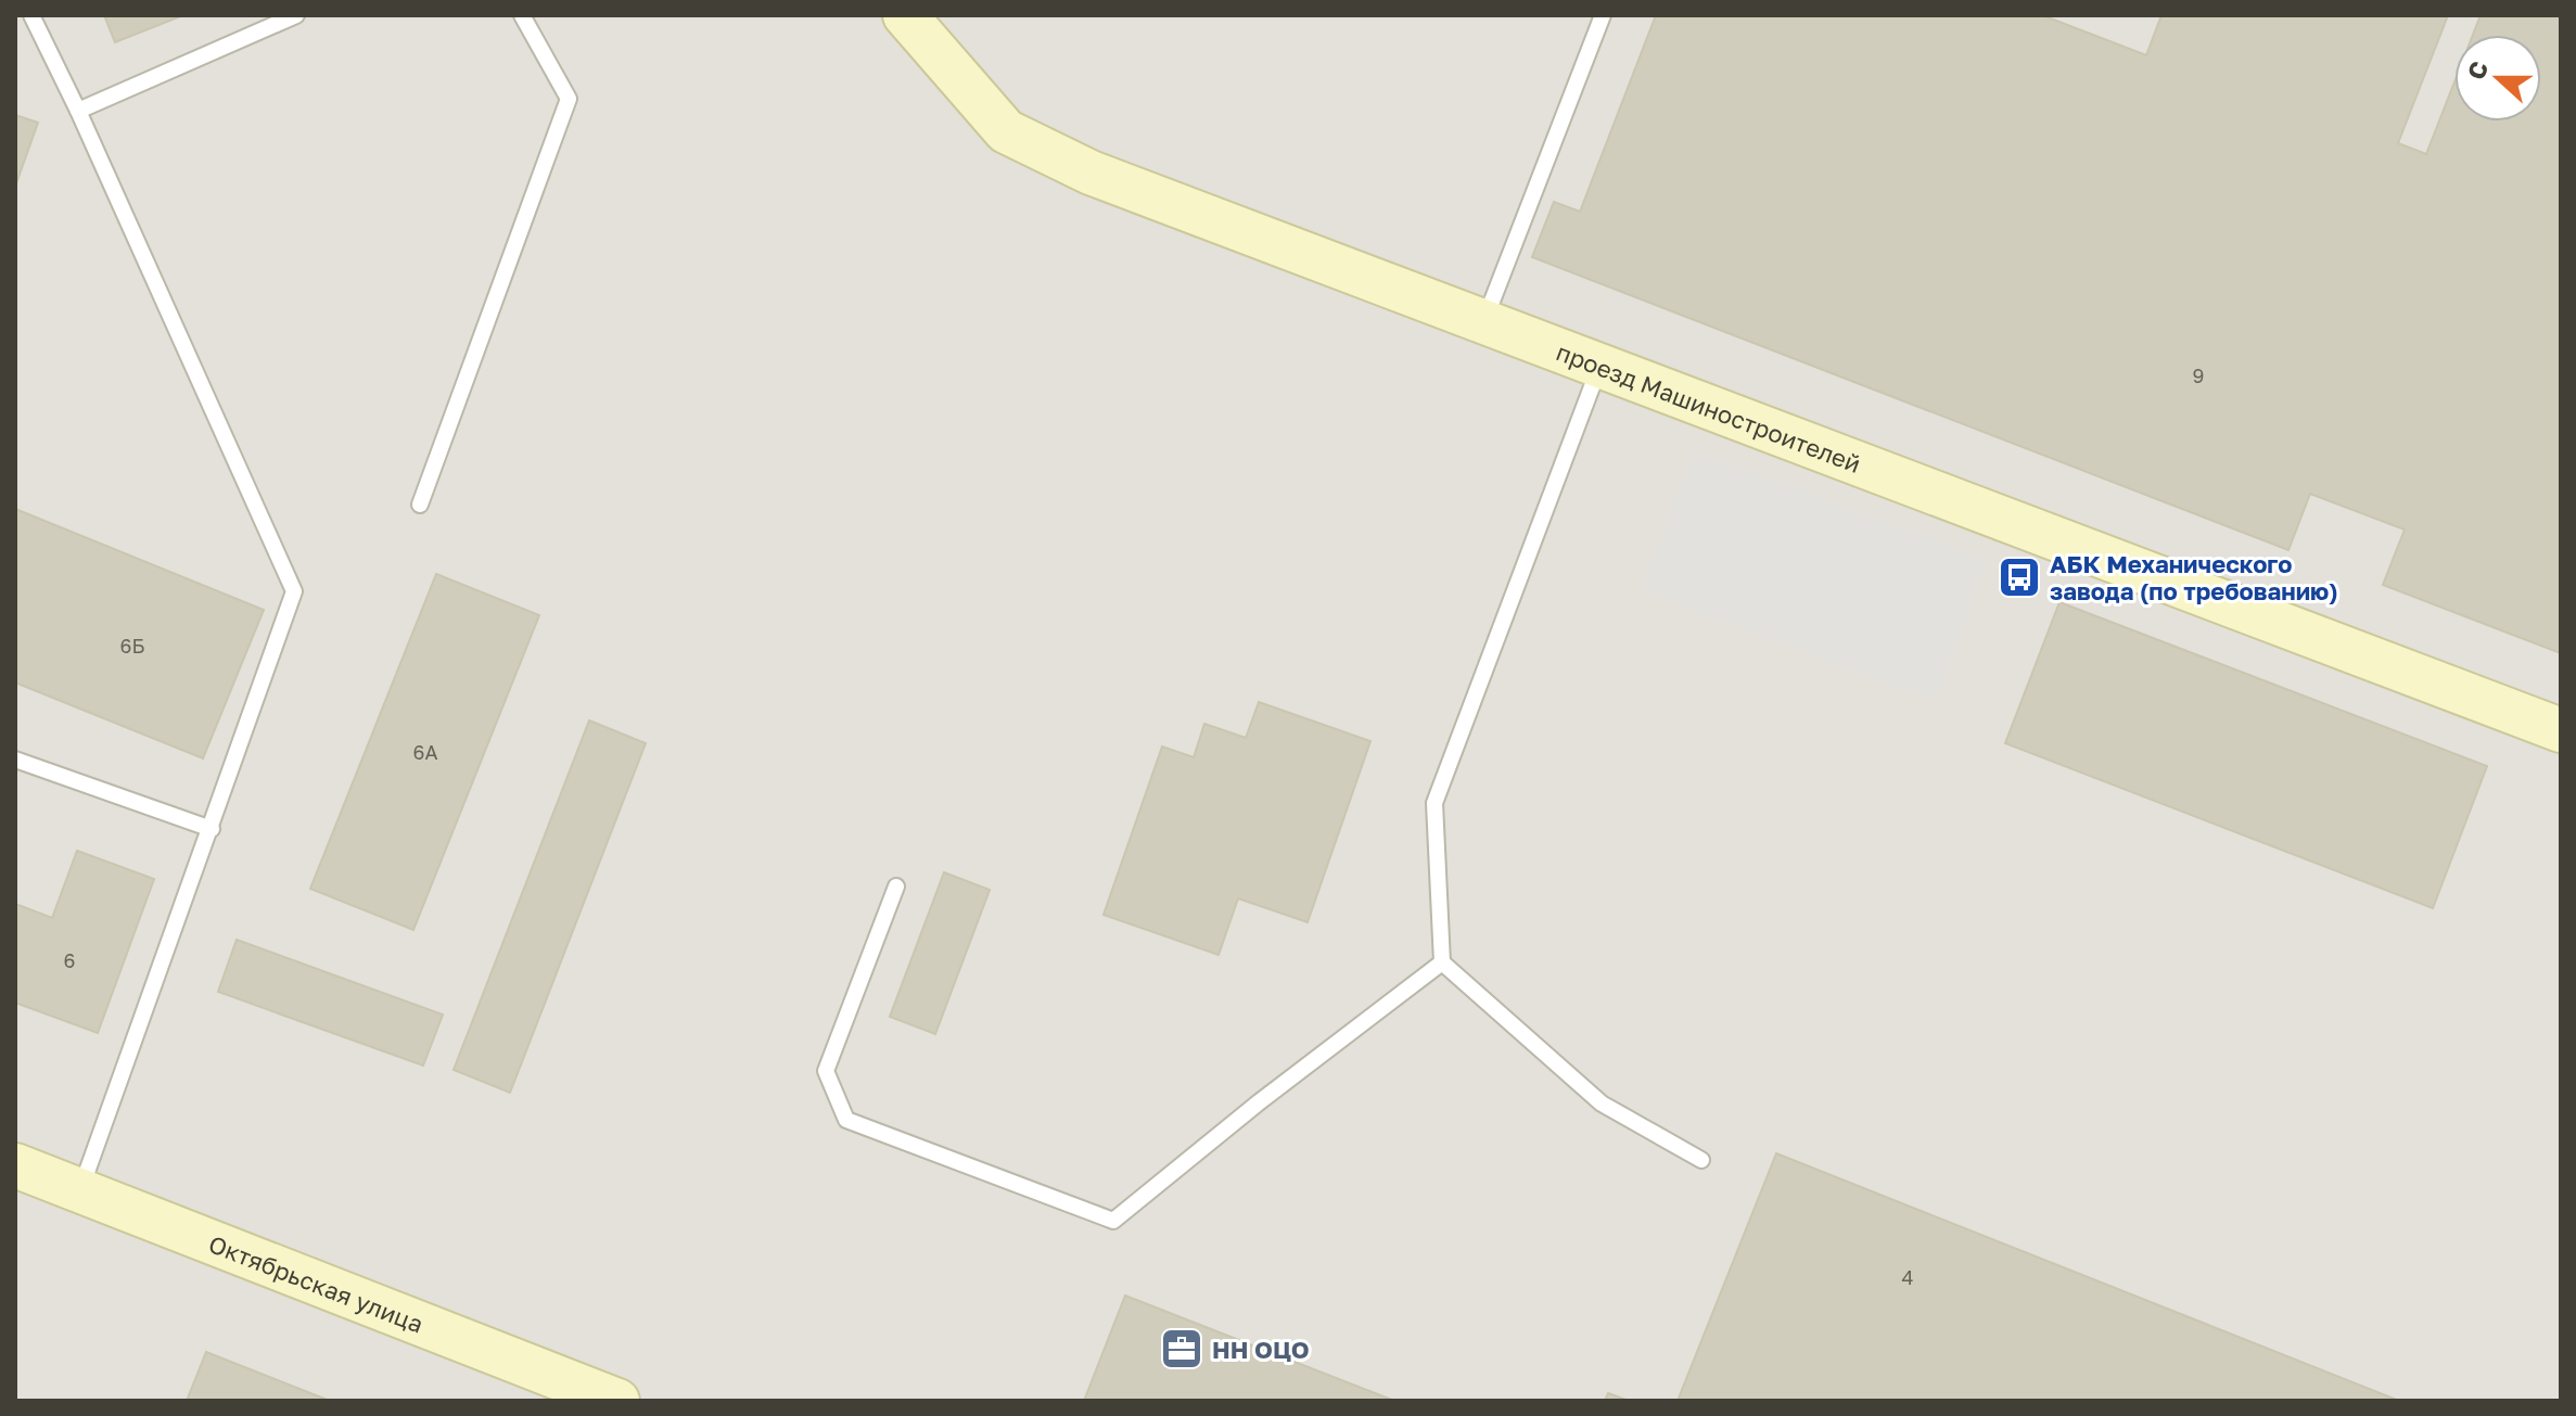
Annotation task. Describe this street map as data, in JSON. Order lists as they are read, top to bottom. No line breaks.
{"streets":{"street":["проезд Машиностроителей","Октябрьская улица"]},"places":{"bus stop":["АБК Механического завода (по требованию)"],"office":["НН ОЦО"]},"house_numbers":["9","6Б","6А","6","4"],"north":"left"}
